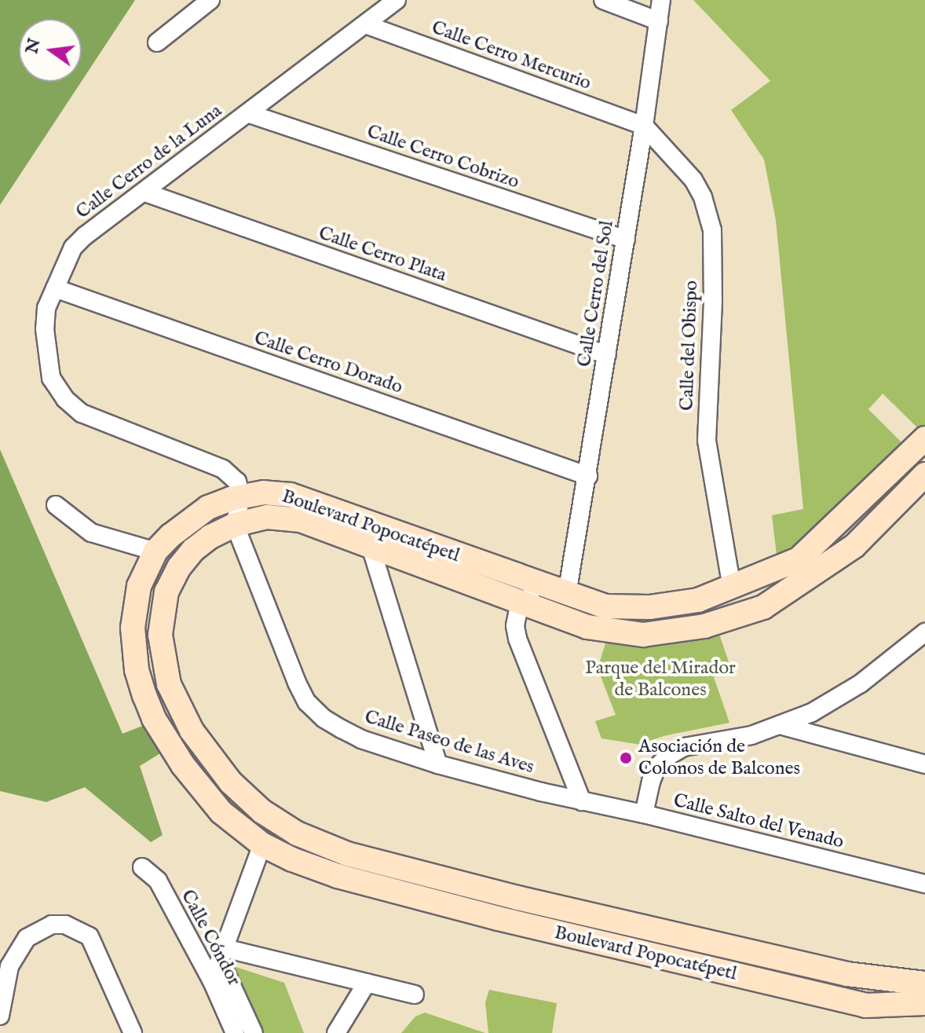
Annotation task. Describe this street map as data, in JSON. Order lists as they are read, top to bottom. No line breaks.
{"streets":{"street":["Calle Cerro Mercurio","Calle Cerro Cobrizo","Calle Cerro de la Luna","Calle Cerro Plata","Calle Cerro del Sol","Calle del Obispo","Calle Cerro Dorado","Boulevard Popocatépetl","Calle Paseo de las Aves","Calle Salto del Venado","Calle Cóndor"]},"crossings":[["Calle Cerro Mercurio","Calle Cerro de la Luna"],["Calle Cerro Mercurio","Calle Cerro del Sol"],["Calle Cerro Mercurio","Calle del Obispo"],["Calle Cerro Cobrizo","Calle Cerro de la Luna"],["Calle Cerro Cobrizo","Calle Cerro del Sol"],["Calle Cerro de la Luna","Calle Cerro Plata"],["Calle Cerro de la Luna","Calle Cerro Dorado"],["Calle Cerro de la Luna","Boulevard Popocatépetl"],["Calle Cerro Plata","Calle Cerro del Sol"],["Calle Cerro del Sol","Calle del Obispo"],["Calle Cerro del Sol","Calle Cerro Dorado"],["Calle Cerro del Sol","Boulevard Popocatépetl"],["Calle del Obispo","Boulevard Popocatépetl"],["Boulevard Popocatépetl","Calle Paseo de las Aves"],["Calle Paseo de las Aves","Calle Salto del Venado"]],"parks":["Parque del Mirador de Balcones"],"places":["Asociación de Colonos de Balcones"],"north":"left"}
